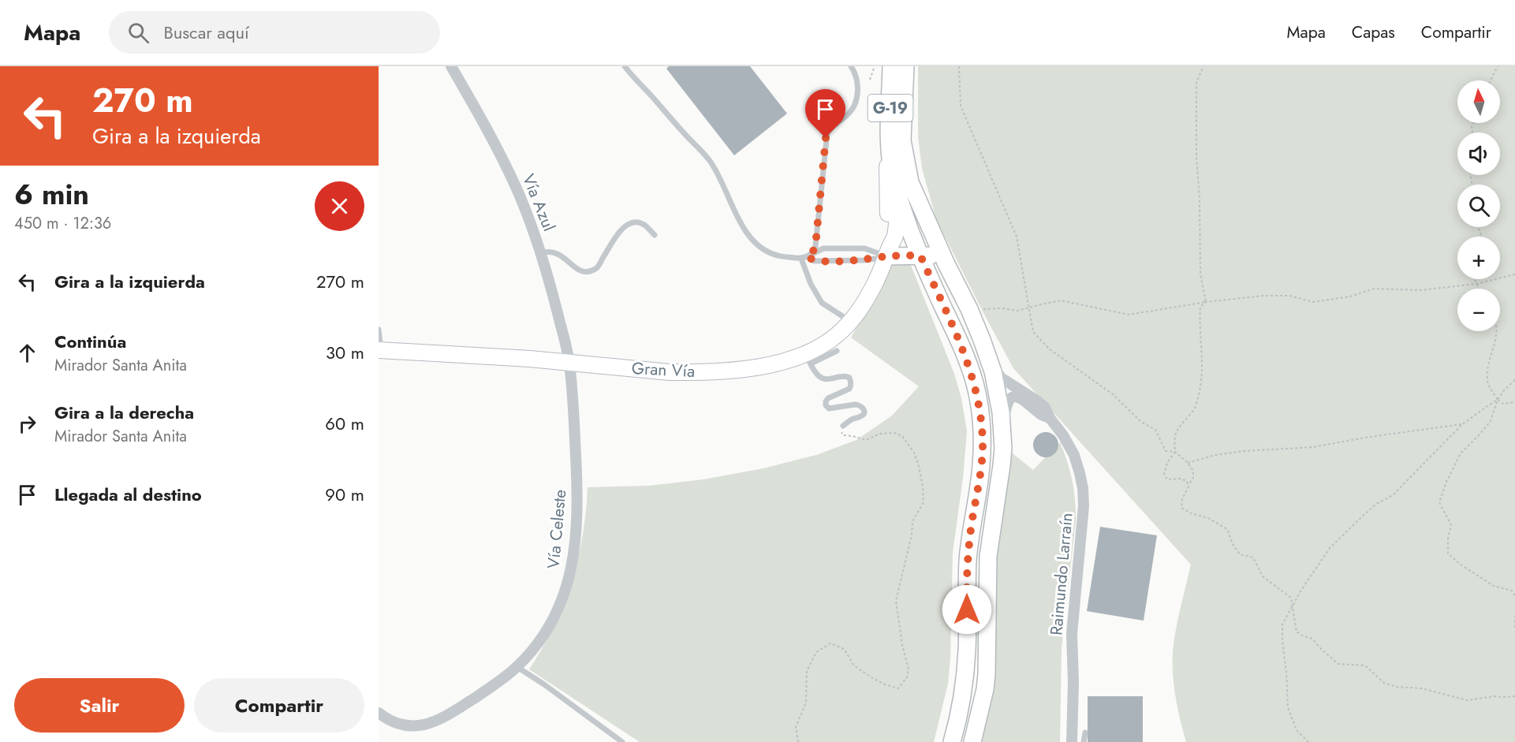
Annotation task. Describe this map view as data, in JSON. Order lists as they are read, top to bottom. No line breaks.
{"streets":{"main road":["G-19","Gran Vía"],"street":["Vía Azul","Vía Celeste","Raimundo Larraín"]},"crossings":[["G-19","Gran Vía"],["G-19","Raimundo Larraín"],["Vía Azul","Gran Vía"],["Vía Azul","Vía Celeste"],["Gran Vía","Vía Celeste"]],"north":"top","page":{"header":"Mapa","search":"Buscar aquí","nav":["Mapa","Capas","Compartir"],"turn":["270 m","Gira a la izquierda"],"map_buttons":["+","−"],"heading":["6 min","450 m · 12:36"],"list":[{"name":"Gira a la izquierda","value":"270 m"},{"name":"Continúa","note":"Mirador Santa Anita","value":"30 m"},{"name":"Gira a la derecha","note":"Mirador Santa Anita","value":"60 m"},{"name":"Llegada al destino","value":"90 m"}],"buttons":["Salir","Compartir"]}}
